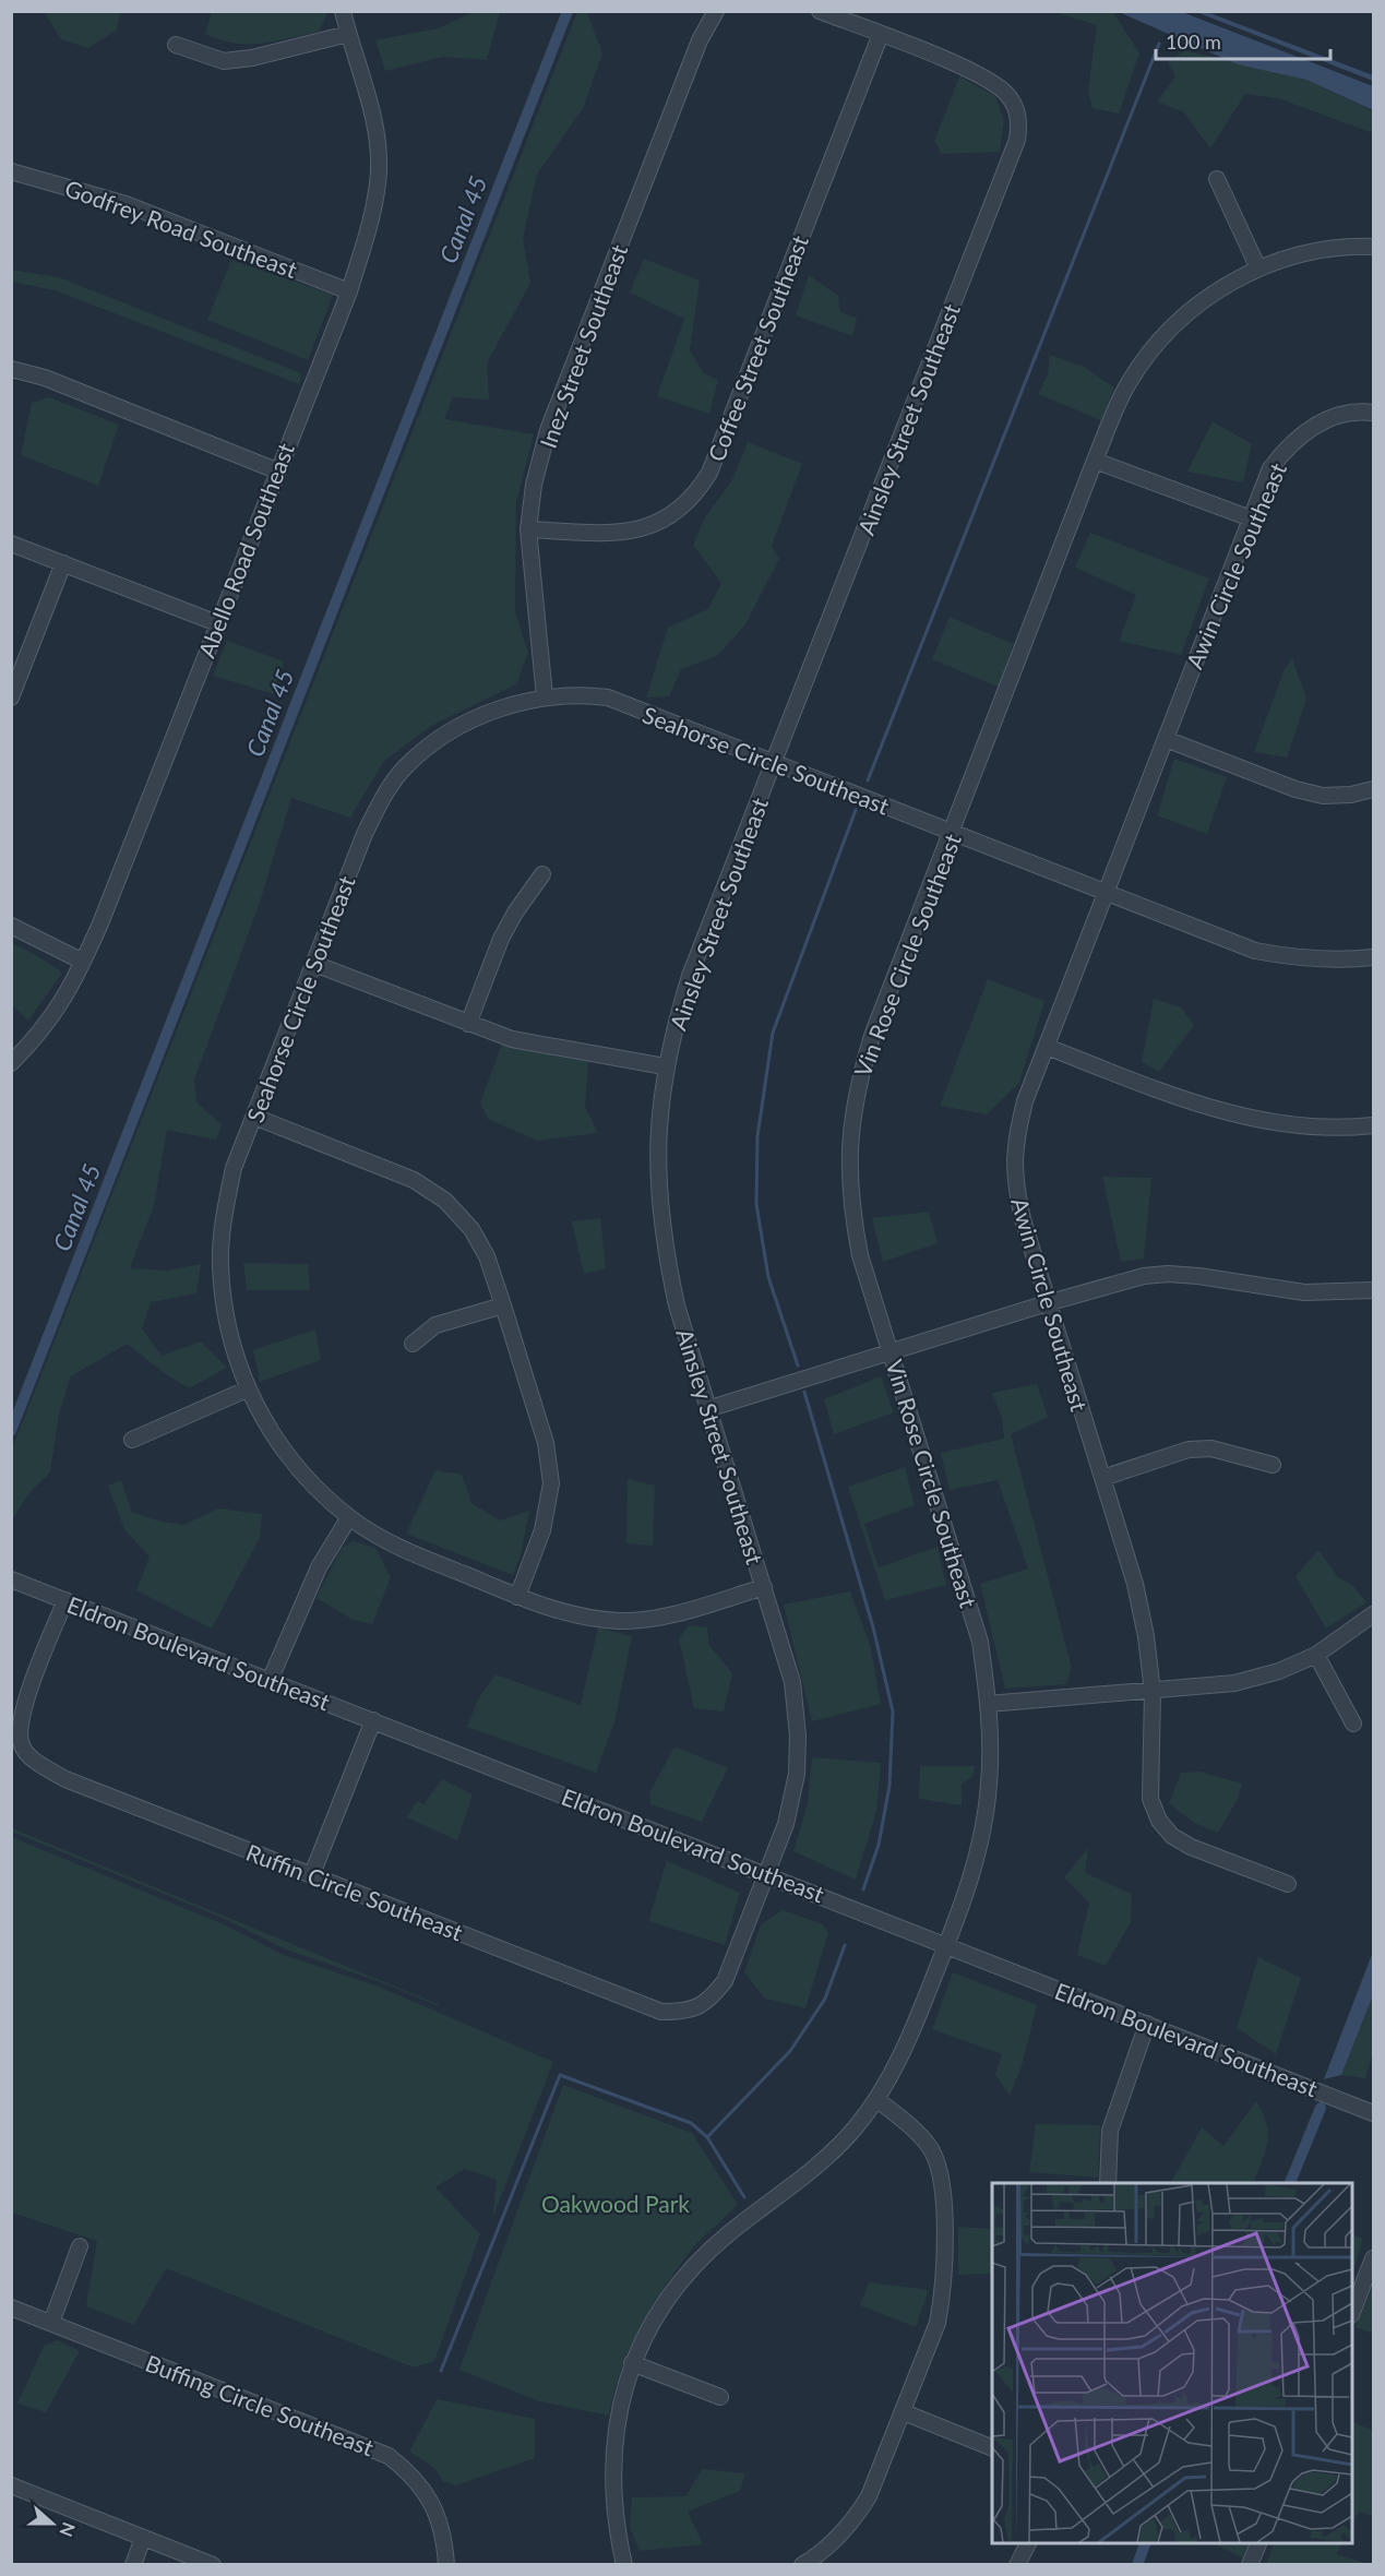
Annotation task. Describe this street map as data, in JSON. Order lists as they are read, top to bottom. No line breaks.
{"streets":{"street":["Godfrey Road Southeast","Inez Street Southeast","Coffee Street Southeast","Ainsley Street Southeast","Abello Road Southeast","Awin Circle Southeast","Seahorse Circle Southeast","Vin Rose Circle Southeast","Eldron Boulevard Southeast","Ruffin Circle Southeast","Buffing Circle Southeast"]},"crossings":[["Godfrey Road Southeast","Abello Road Southeast"],["Inez Street Southeast","Coffee Street Southeast"],["Inez Street Southeast","Seahorse Circle Southeast"],["Coffee Street Southeast","Ainsley Street Southeast"],["Ainsley Street Southeast","Seahorse Circle Southeast"],["Ainsley Street Southeast","Eldron Boulevard Southeast"],["Ainsley Street Southeast","Ruffin Circle Southeast"],["Awin Circle Southeast","Seahorse Circle Southeast"],["Seahorse Circle Southeast","Vin Rose Circle Southeast"],["Vin Rose Circle Southeast","Eldron Boulevard Southeast"],["Eldron Boulevard Southeast","Ruffin Circle Southeast"]],"water":["Canal 45"],"parks":["Oakwood Park"],"scale_bar":"100 m","north":"right"}
